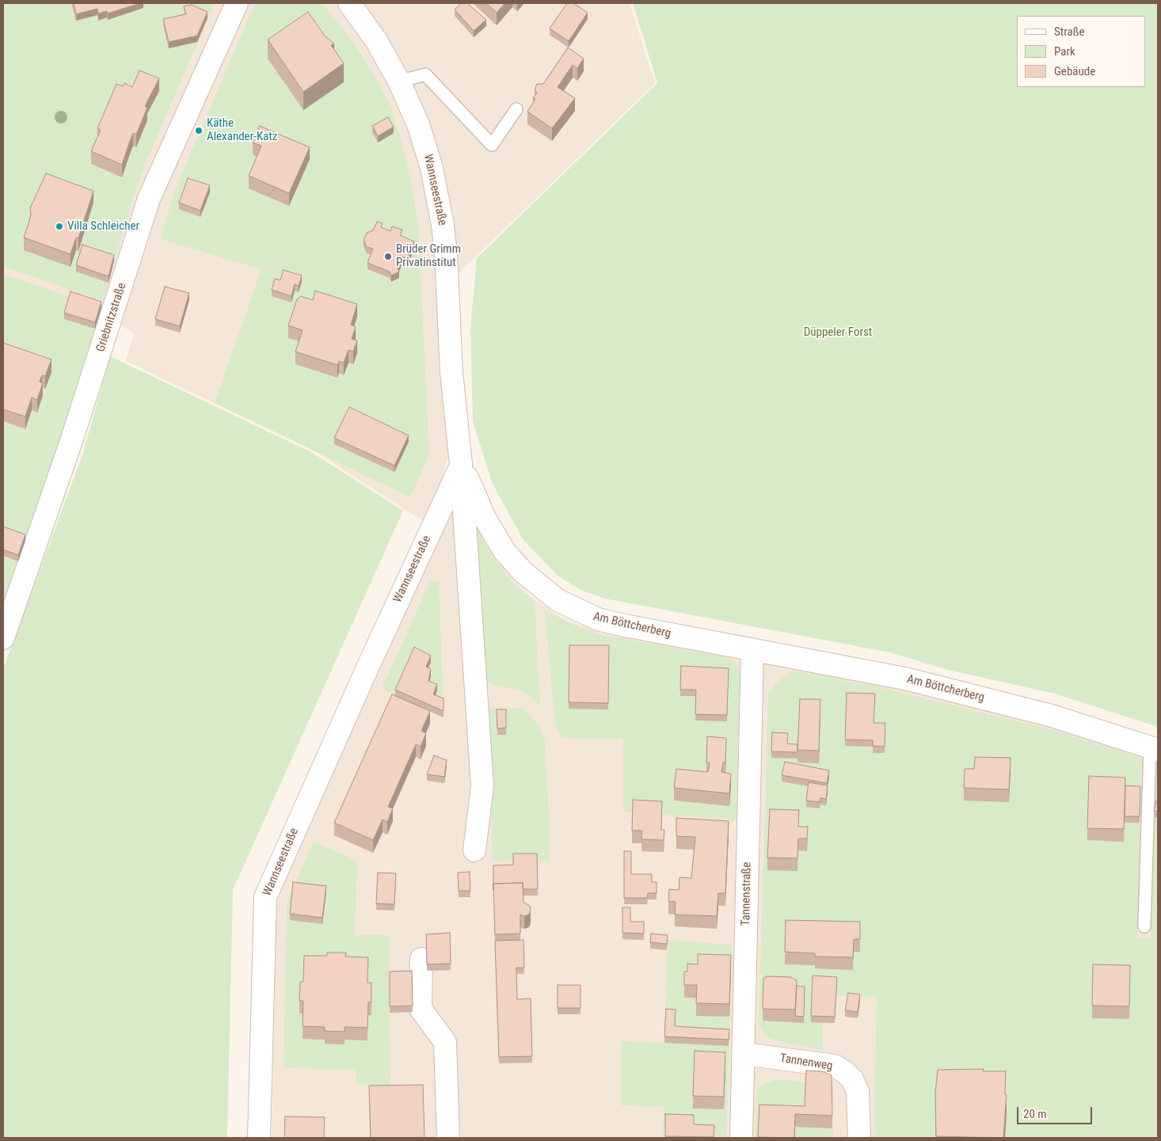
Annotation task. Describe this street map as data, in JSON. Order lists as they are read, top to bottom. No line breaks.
{"streets":{"street":["Wannseestraße","Griebnitzstraße","Am Böttcherberg","Tannenstraße","Tannenweg"]},"crossings":[["Wannseestraße","Am Böttcherberg"],["Am Böttcherberg","Tannenstraße"],["Tannenstraße","Tannenweg"]],"parks":["Düppeler Forst"],"places":["Käthe Alexander-Katz","Villa Schleicher","Brüder Grimm Privatinstitut"],"legend":["Straße","Park","Gebäude"],"scale_bar":"20 m"}
